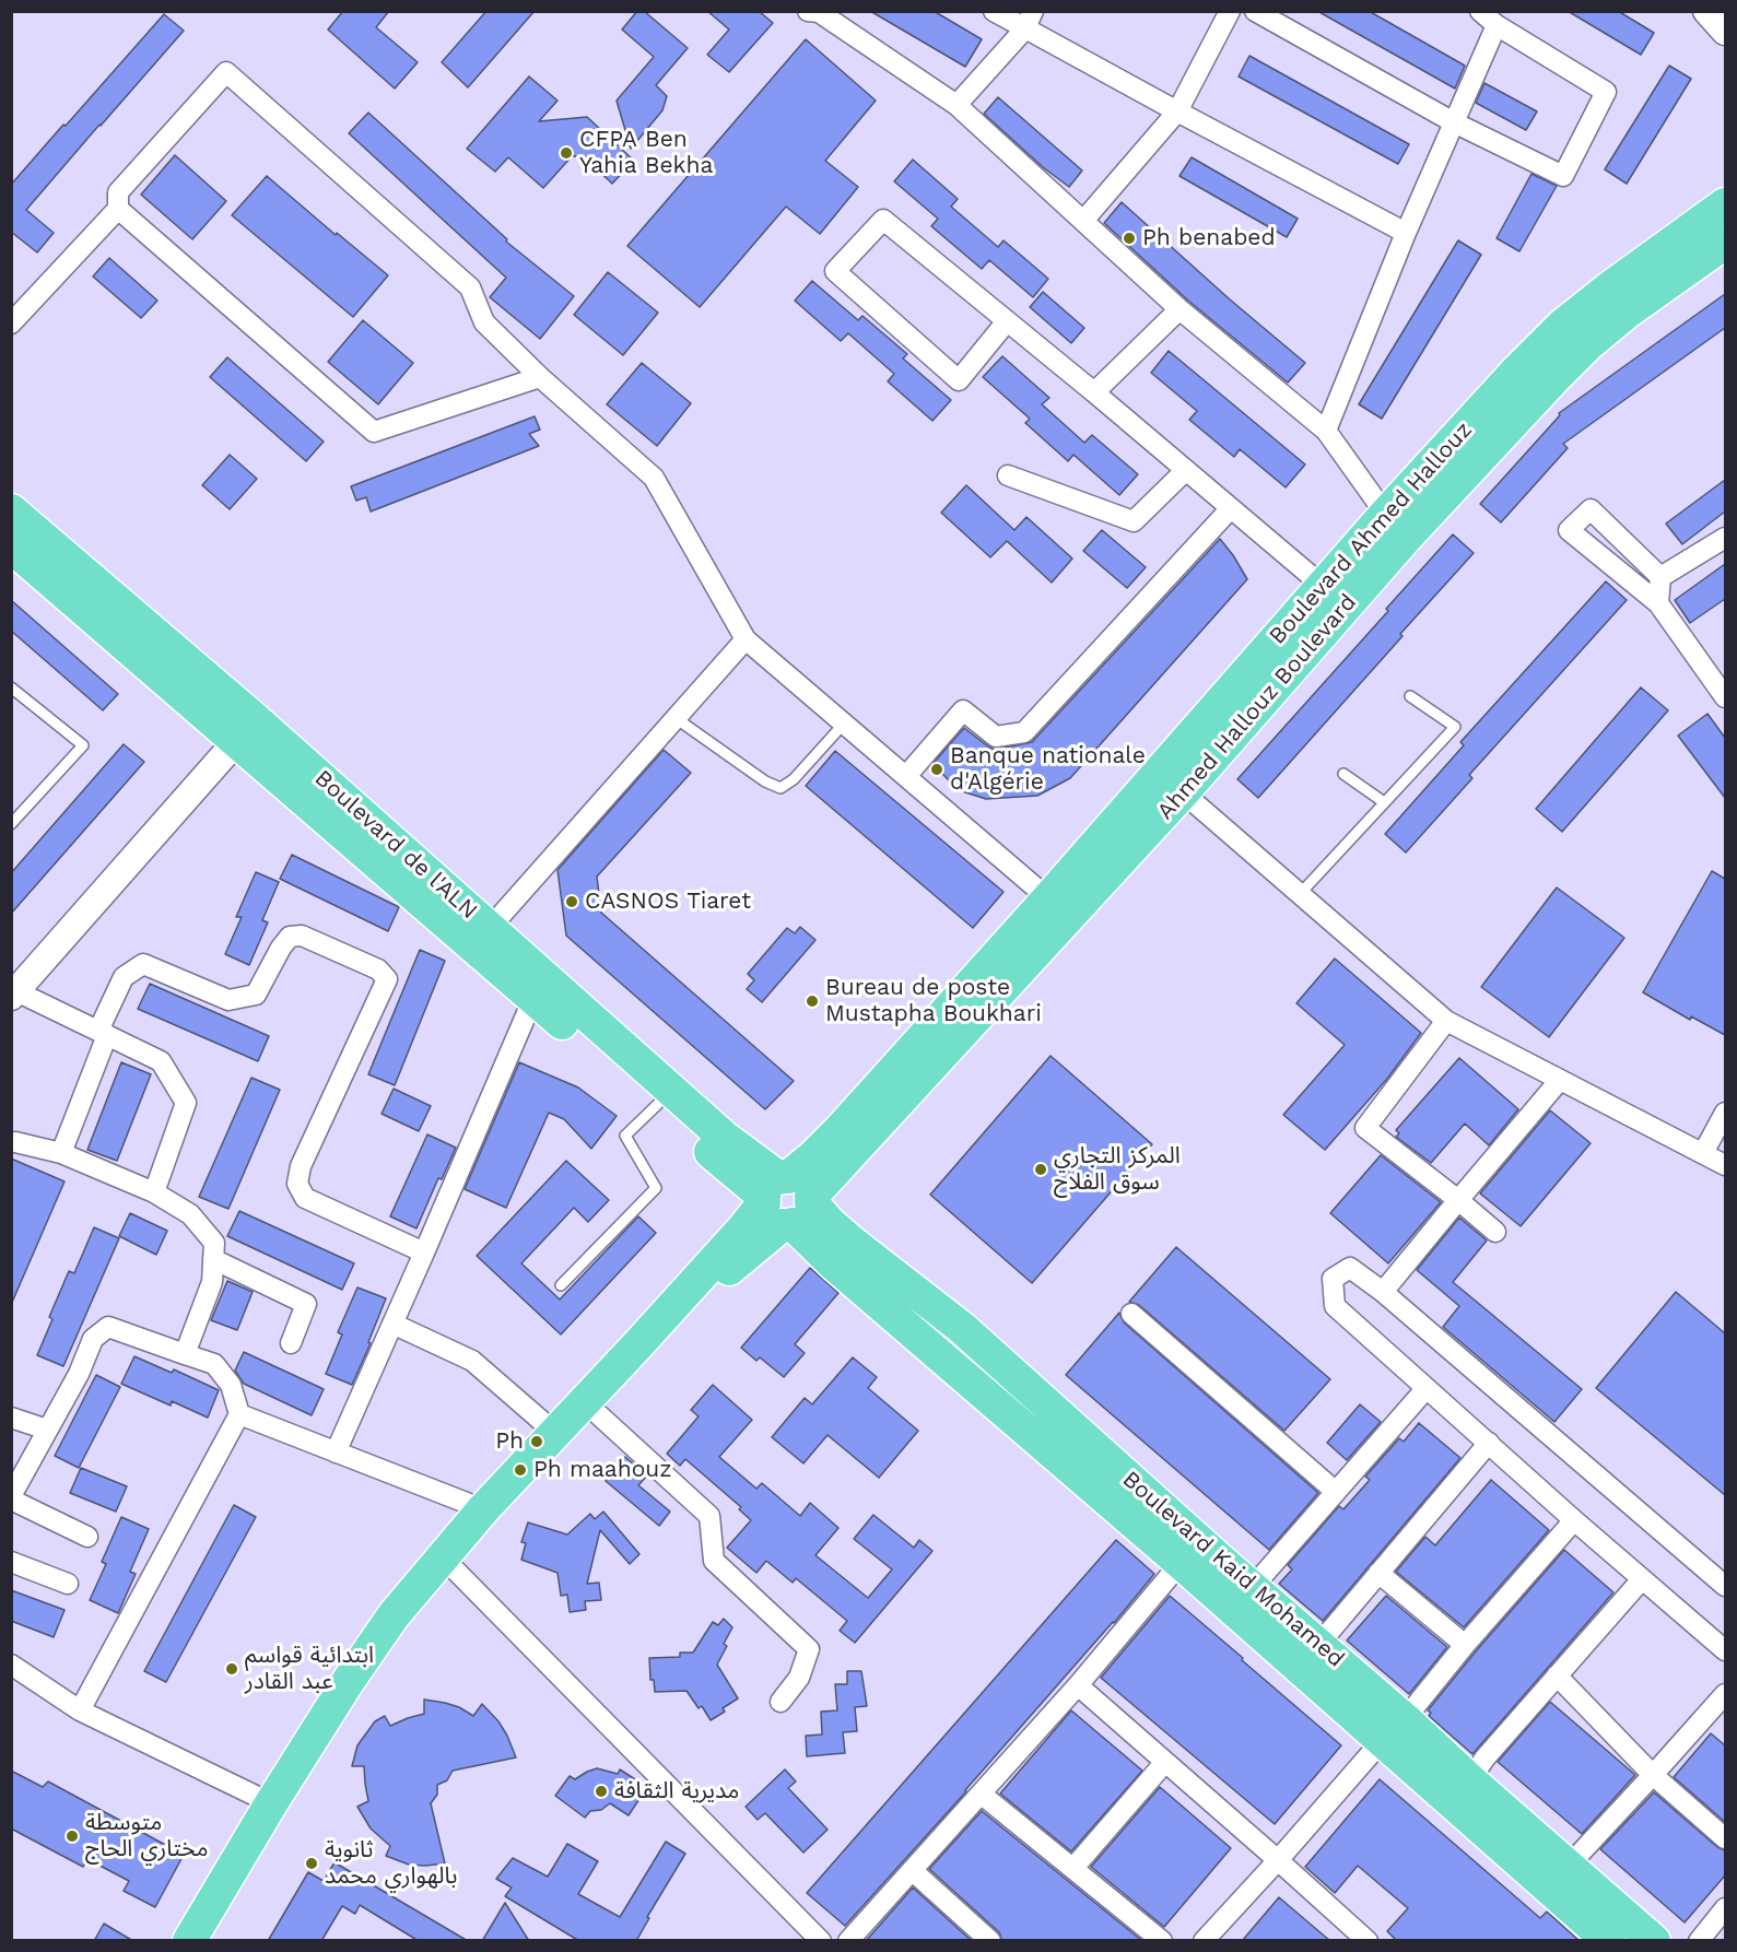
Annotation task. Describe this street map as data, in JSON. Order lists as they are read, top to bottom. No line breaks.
{"streets":{"main road":["Boulevard Ahmed Hallouz","Ahmed Hallouz Boulevard","Boulevard de l'ALN","Boulevard Kaid Mohamed"]},"crossings":[["Boulevard Ahmed Hallouz","Ahmed Hallouz Boulevard"],["Ahmed Hallouz Boulevard","Boulevard de l'ALN"],["Ahmed Hallouz Boulevard","Boulevard Kaid Mohamed"],["Boulevard de l'ALN","Boulevard Kaid Mohamed"]],"places":["CFPA Ben Yahia Bekha","Ph benabed","Banque nationale d'Algérie","CASNOS Tiaret","Bureau de poste Mustapha Boukhari","المركز التجاري سوق الفلاح","Ph","Ph maahouz","ابتدائية قواسم عبد القادر","مديرية الثقافة","متوسطة مختاري الحاج","ثانوية بالهواري محمد"]}
